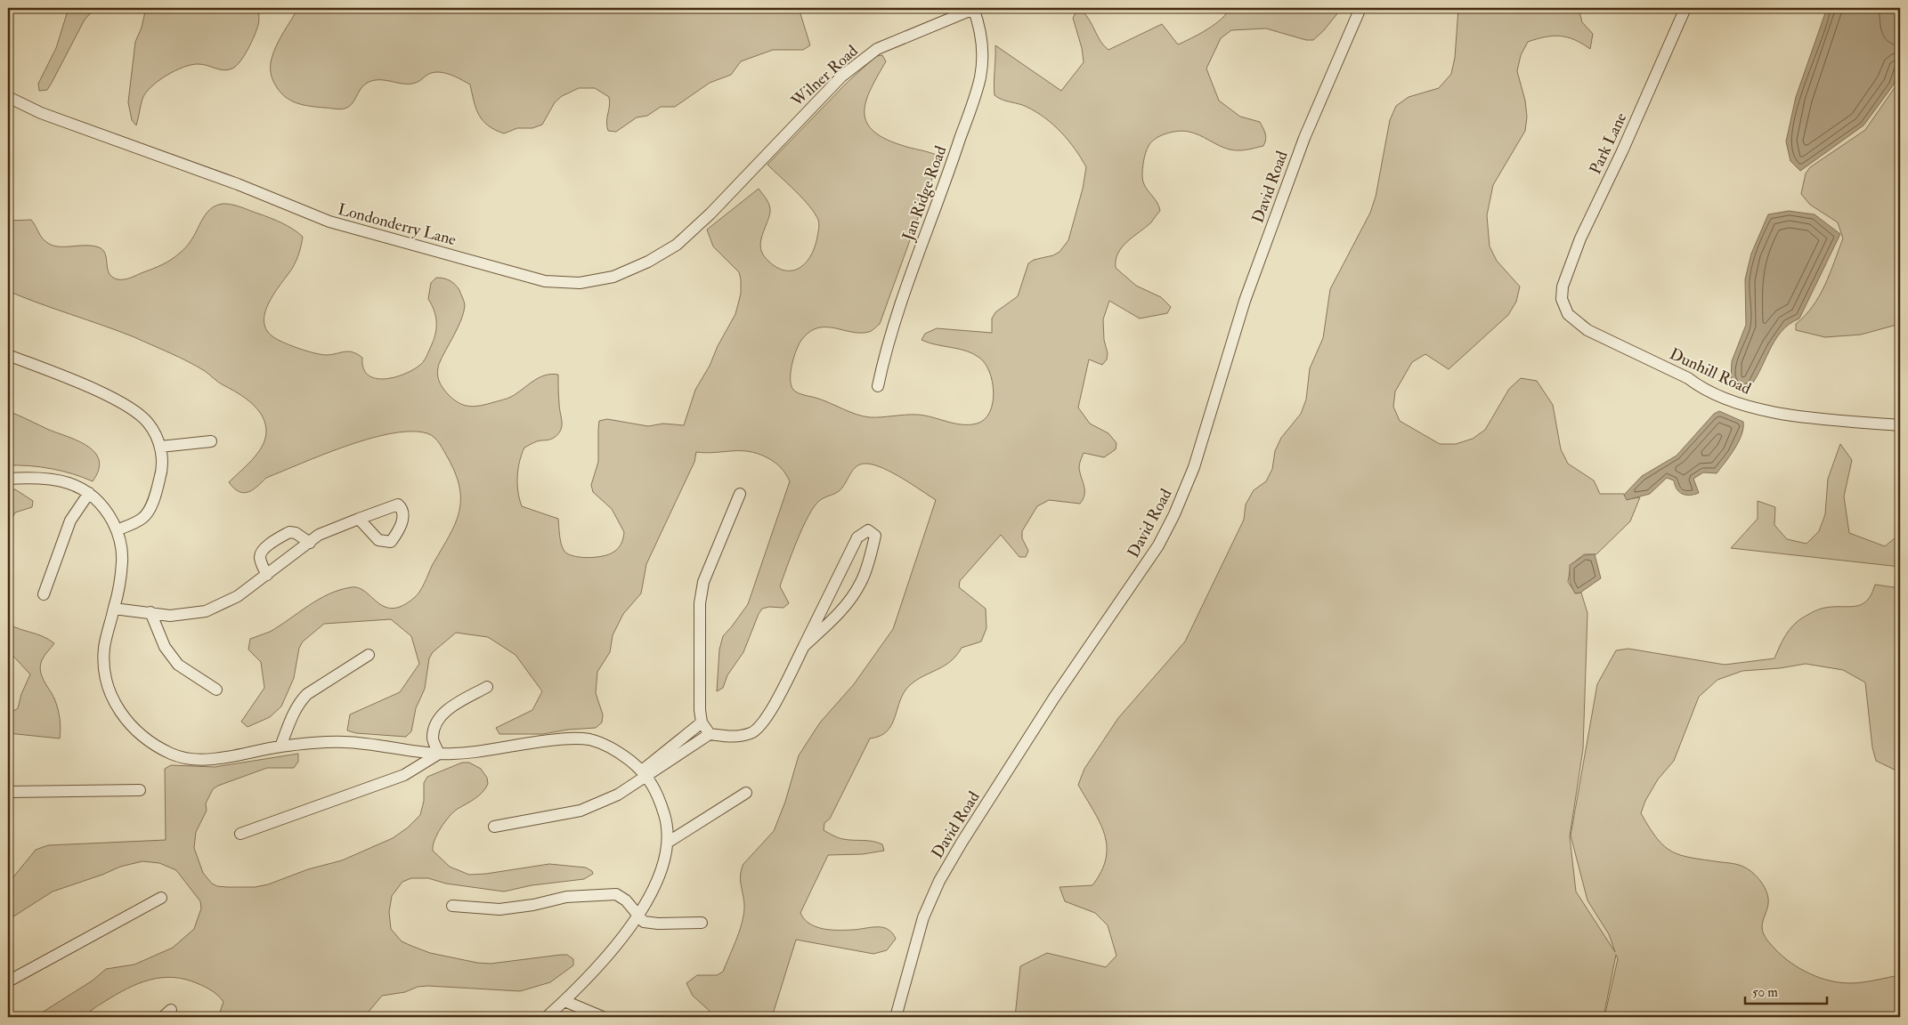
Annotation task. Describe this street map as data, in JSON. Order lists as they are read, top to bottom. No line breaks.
{"streets":{"street":["Wilner Road","Park Lane","David Road","Jan Ridge Road","Londonderry Lane","Dunhill Road"]},"crossings":[["Wilner Road","Jan Ridge Road"],["Wilner Road","Londonderry Lane"],["Park Lane","Dunhill Road"]],"scale_bar":"50 m"}
